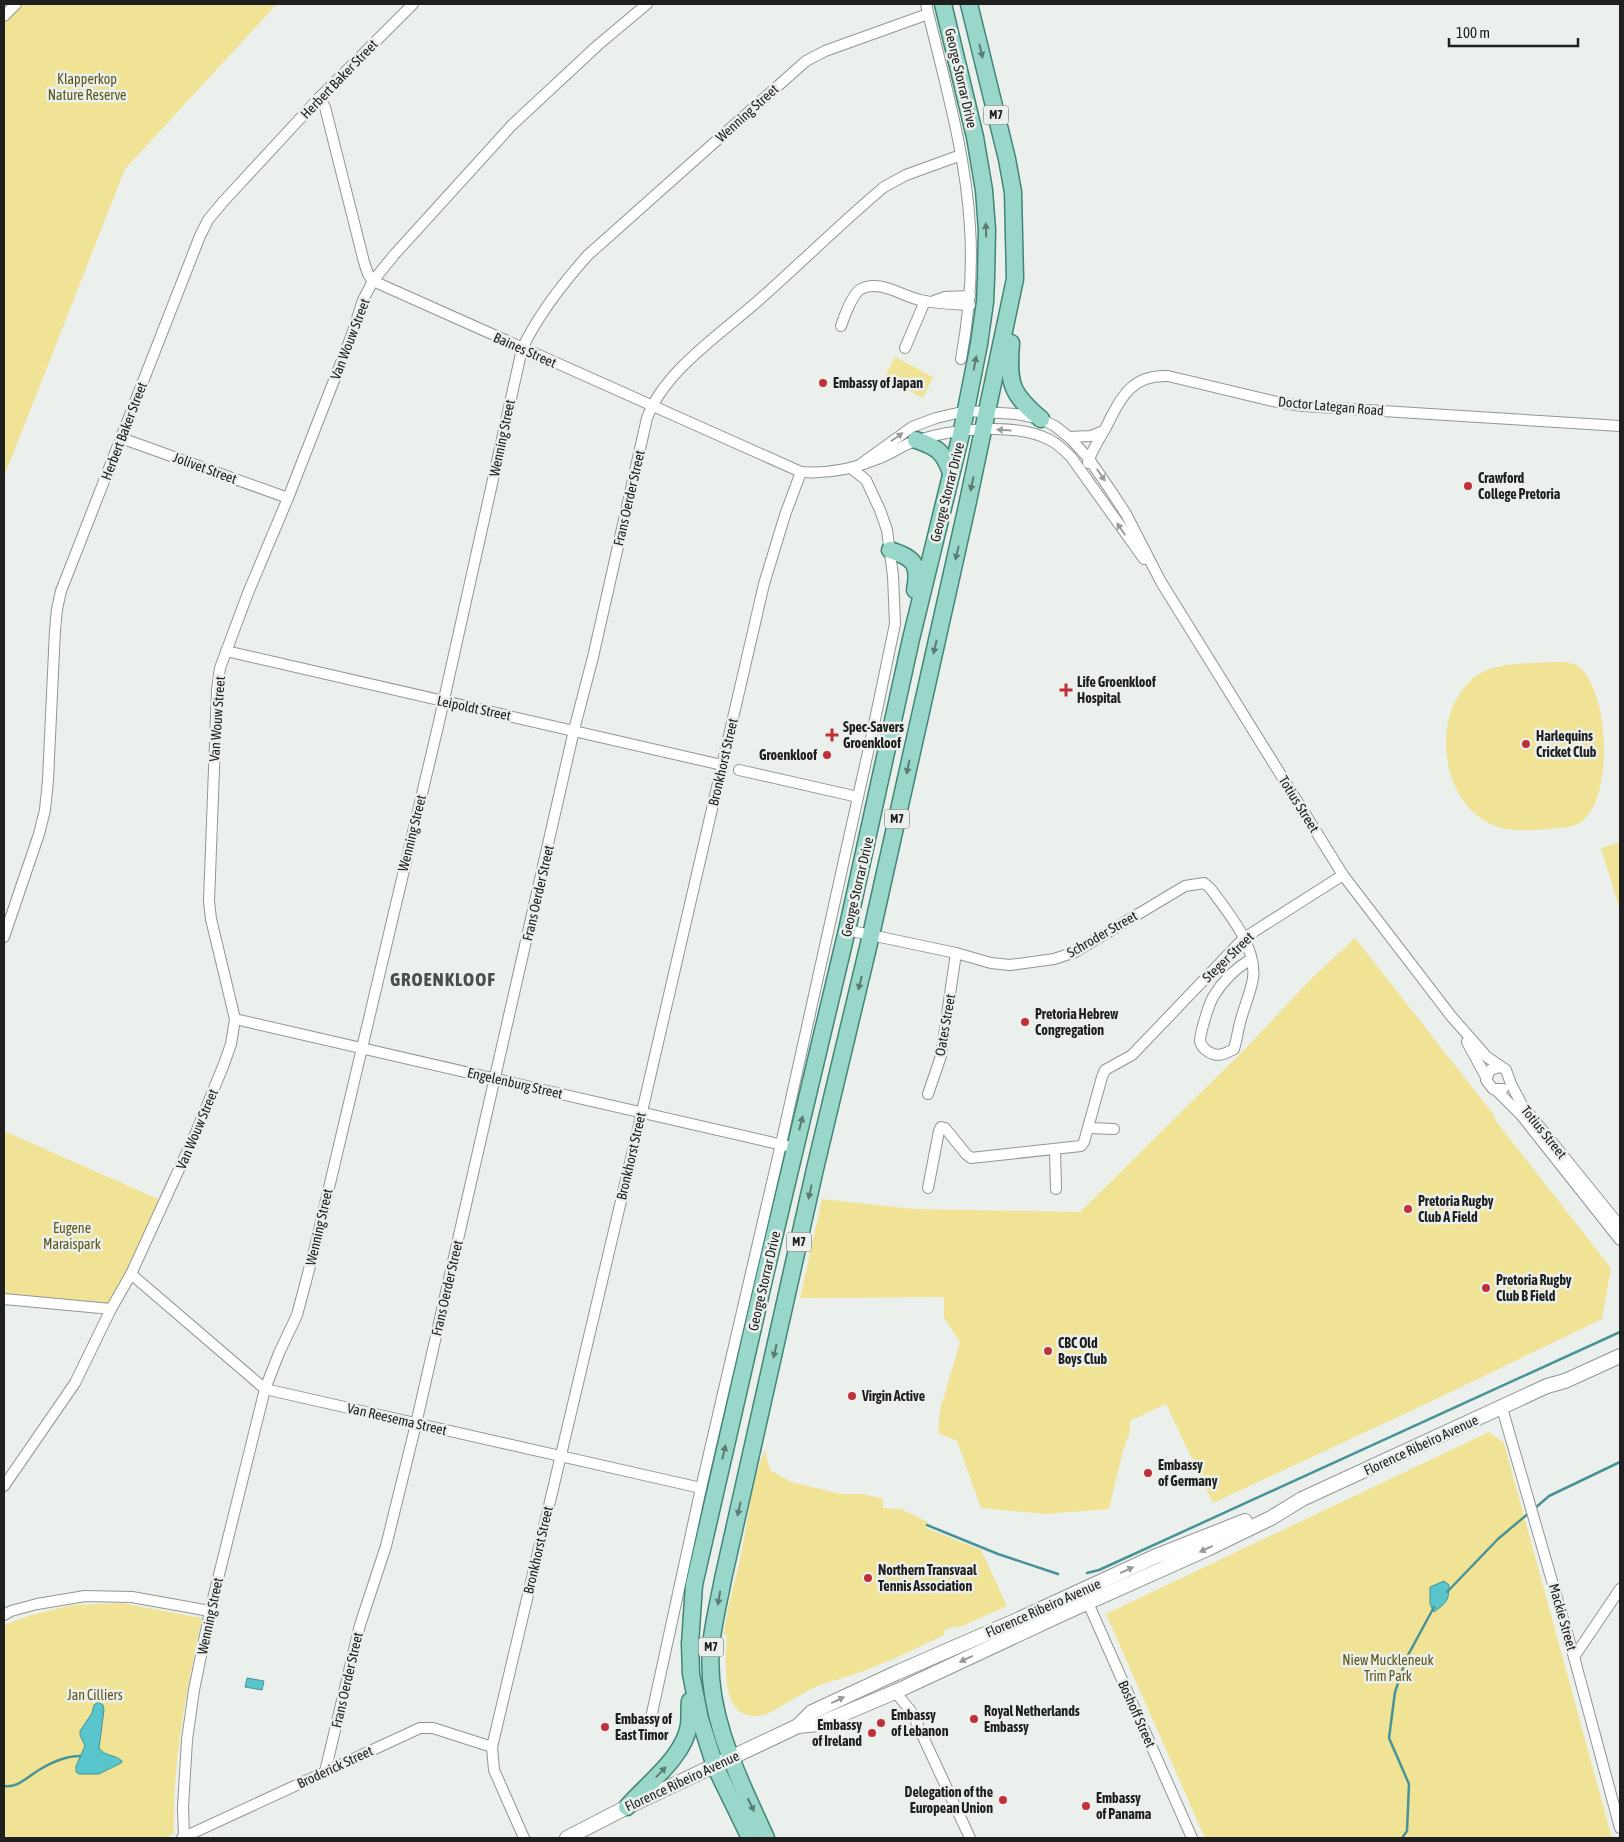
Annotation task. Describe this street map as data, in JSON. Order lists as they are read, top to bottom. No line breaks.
{"streets":{"main road":["George Storrar Drive","M7","Florence Ribeiro Avenue"],"street":["Herbert Baker Street","Wenning Street","Van Wouw Street","Baines Street","Doctor Lategan Road","Jolivet Street","Frans Oerder Street","Leipoldt Street","Bronkhorst Street","Totius Street","Schroder Street","Steger Street","Oates Street","Engelenburg Street","Van Reesema Street","Mackie Street","Boshoff Street","Broderick Street"]},"crossings":[["George Storrar Drive","Wenning Street"],["George Storrar Drive","M7"],["George Storrar Drive","Baines Street"],["George Storrar Drive","Frans Oerder Street"],["George Storrar Drive","Totius Street"],["George Storrar Drive","Schroder Street"],["George Storrar Drive","Engelenburg Street"],["George Storrar Drive","Van Reesema Street"],["George Storrar Drive","Florence Ribeiro Avenue"],["Herbert Baker Street","Jolivet Street"],["Wenning Street","Baines Street"],["Wenning Street","Leipoldt Street"],["Wenning Street","Engelenburg Street"],["Wenning Street","Van Reesema Street"],["Wenning Street","Broderick Street"],["M7","Florence Ribeiro Avenue"],["Van Wouw Street","Baines Street"],["Van Wouw Street","Jolivet Street"],["Van Wouw Street","Leipoldt Street"],["Van Wouw Street","Engelenburg Street"],["Van Wouw Street","Van Reesema Street"],["Baines Street","Frans Oerder Street"],["Baines Street","Bronkhorst Street"],["Baines Street","Totius Street"],["Doctor Lategan Road","Totius Street"],["Frans Oerder Street","Leipoldt Street"],["Frans Oerder Street","Engelenburg Street"],["Frans Oerder Street","Van Reesema Street"],["Frans Oerder Street","Broderick Street"],["Leipoldt Street","Bronkhorst Street"],["Bronkhorst Street","Engelenburg Street"],["Bronkhorst Street","Van Reesema Street"],["Bronkhorst Street","Broderick Street"],["Totius Street","Steger Street"],["Schroder Street","Steger Street"],["Schroder Street","Oates Street"],["Florence Ribeiro Avenue","Mackie Street"],["Florence Ribeiro Avenue","Boshoff Street"]],"districts":["GROENKLOOF"],"parks":["Klapperkop Nature Reserve","Eugene Maraispark","Niew Muckleneuk Trim Park","Jan Cilliers"],"places":{"other":["Embassy of Japan","Crawford College Pretoria","Harlequins Cricket Club","Groenkloof","Pretoria Hebrew Congregation","Pretoria Rugby Club A Field","Pretoria Rugby Club B Field","CBC Old Boys Club","Virgin Active","Embassy of Germany","Northern Transvaal Tennis Association","Royal Netherlands Embassy","Embassy of Lebanon","Embassy of East Timor","Embassy of Ireland","Delegation of the European Union","Embassy of Panama"],"health":["Life Groenkloof Hospital","Spec-Savers Groenkloof"]},"scale_bar":"100 m"}
